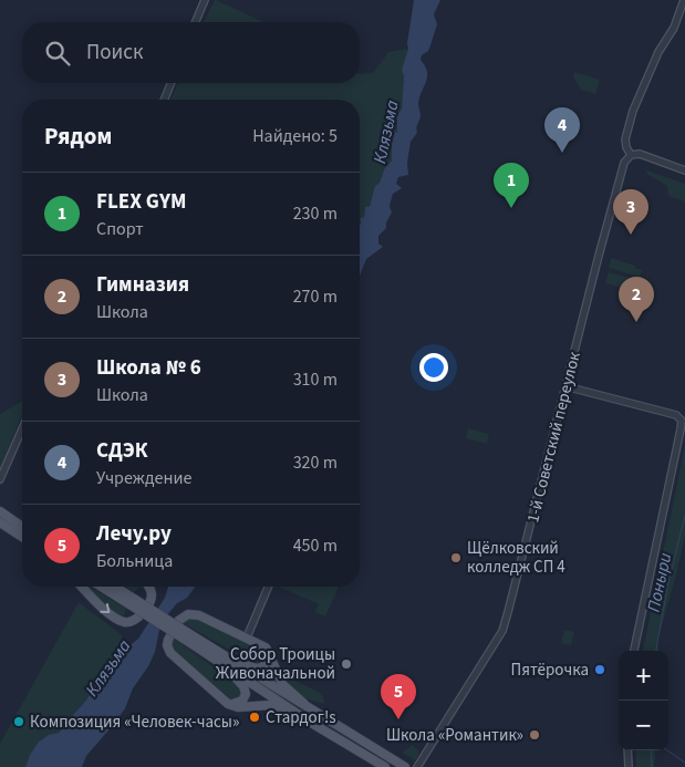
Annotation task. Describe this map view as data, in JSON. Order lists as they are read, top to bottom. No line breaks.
{"streets":{"street":["1-й Советский переулок"]},"water":["Клязьма","Поныри"],"places":["Щёлковский колледж СП 4","Собор Троицы Живоначальной","Пятёрочка","Стардог!s","Композиция «Человек-часы»","Школа «Романтик»"],"page":{"search":"Поиск","heading":["Рядом","Найдено: 5"],"pins":["4","1","3","2","5"],"list":[{"mark":"1","name":"FLEX GYM","note":"Спорт","value":"230 m"},{"mark":"2","name":"Гимназия","note":"Школа","value":"270 m"},{"mark":"3","name":"Школа № 6","note":"Школа","value":"310 m"},{"mark":"4","name":"СДЭК","note":"Учреждение","value":"320 m"},{"mark":"5","name":"Лечу.ру","note":"Больница","value":"450 m"}],"map_buttons":["+","−"]}}
